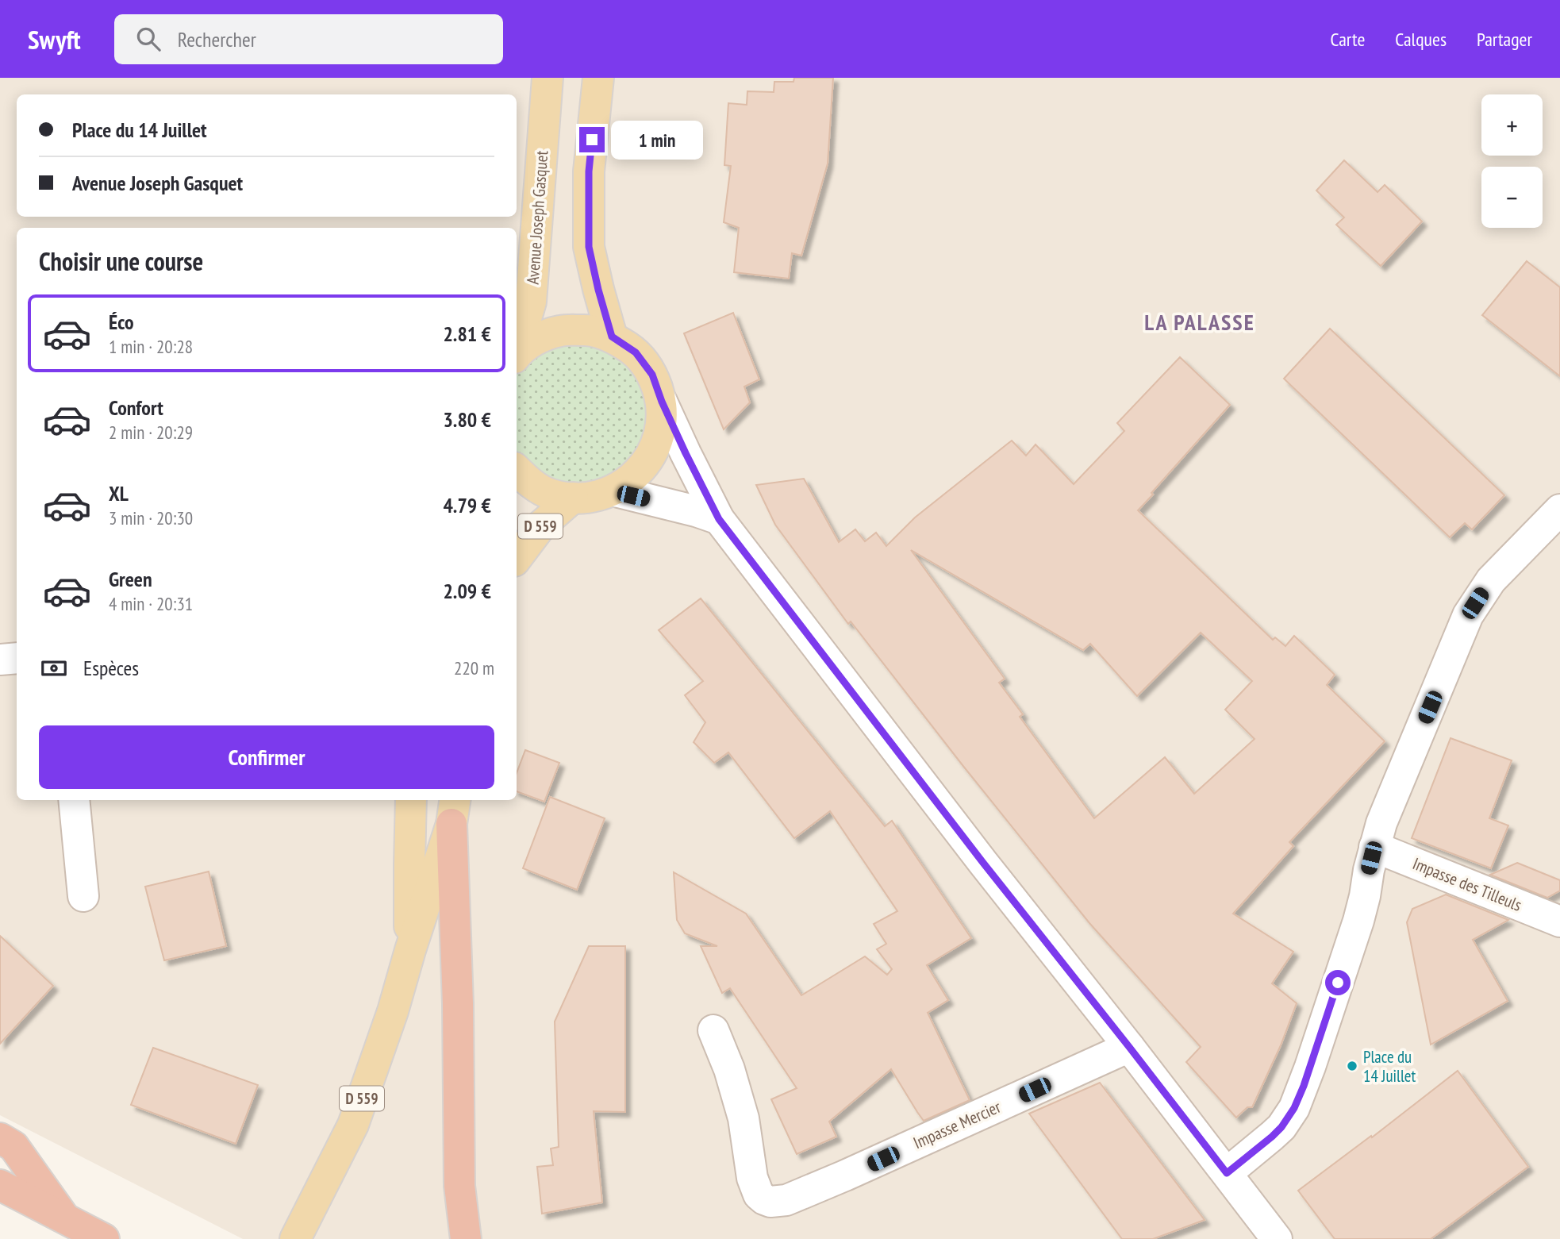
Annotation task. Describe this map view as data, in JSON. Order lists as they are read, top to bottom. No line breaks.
{"streets":{"main road":["Avenue Joseph Gasquet","D 559"],"street":["Impasse des Tilleuls","Impasse Mercier"]},"districts":["LA PALASSE"],"places":["Place du 14 Juillet"],"page":{"header":"Swyft","search":"Rechercher","nav":["Carte","Calques","Partager"],"map_buttons":["+","−"],"banner":["Place du 14 Juillet","Avenue Joseph Gasquet"],"bubble":"1 min","heading":"Choisir une course","list":[{"name":"Éco","note":"1 min · 20:28","value":"2.81 €"},{"name":"Confort","note":"2 min · 20:29","value":"3.80 €"},{"name":"XL","note":"3 min · 20:30","value":"4.79 €"},{"name":"Green","note":"4 min · 20:31","value":"2.09 €"}],"pay":["Espèces","220 m"],"buttons":"Confirmer"}}
